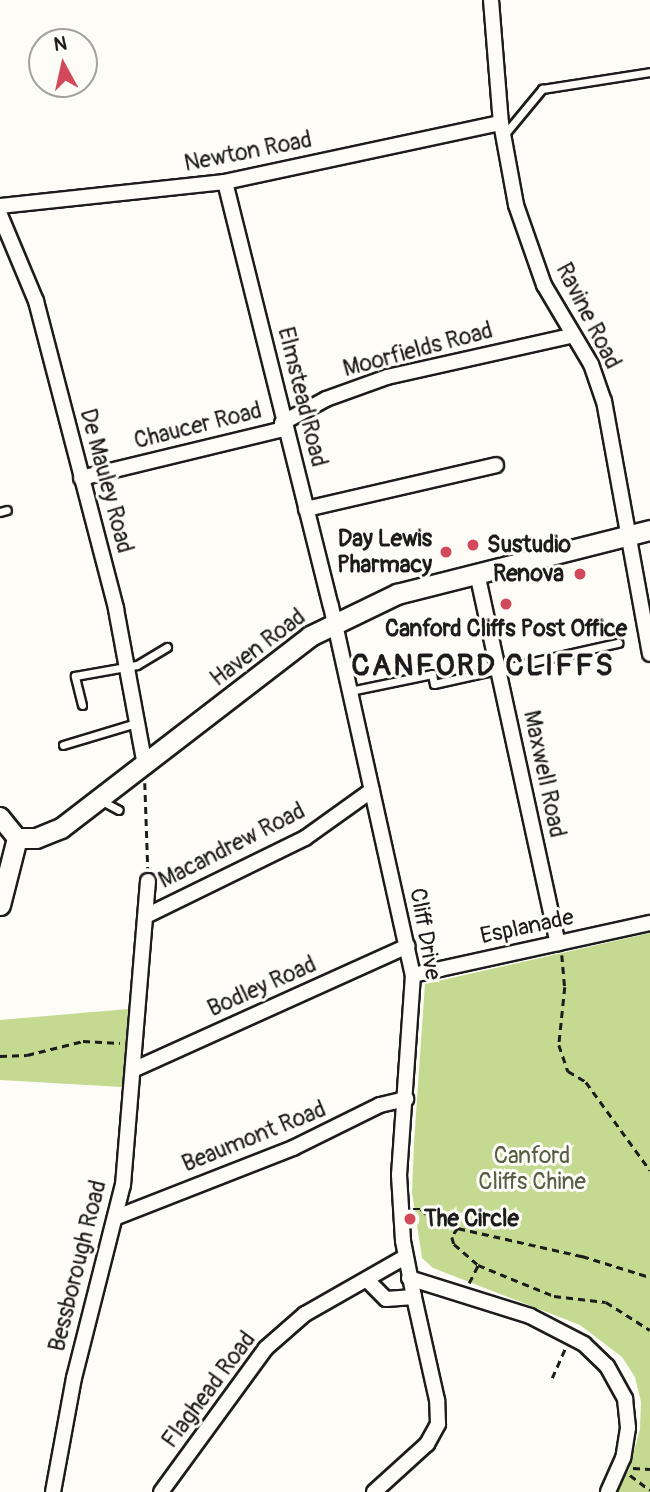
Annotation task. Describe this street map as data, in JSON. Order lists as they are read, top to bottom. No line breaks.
{"streets":{"main road":["Haven Road"],"street":["Newton Road","Ravine Road","Moorfields Road","Elmstead Road","Chaucer Road","De Mauley Road","Maxwell Road","Macandrew Road","Esplanade","Cliff Drive","Bodley Road","Beaumont Road","Bessborough Road","Flaghead Road"]},"crossings":[["Newton Road","Ravine Road"],["Newton Road","Elmstead Road"],["Ravine Road","Moorfields Road"],["Ravine Road","Haven Road"],["Moorfields Road","Elmstead Road"],["Moorfields Road","Chaucer Road"],["Elmstead Road","Chaucer Road"],["Elmstead Road","Haven Road"],["Elmstead Road","Cliff Drive"],["Chaucer Road","De Mauley Road"],["De Mauley Road","Haven Road"],["Haven Road","Maxwell Road"],["Haven Road","Cliff Drive"],["Maxwell Road","Esplanade"],["Macandrew Road","Cliff Drive"],["Macandrew Road","Bessborough Road"],["Esplanade","Cliff Drive"],["Cliff Drive","Bodley Road"],["Cliff Drive","Beaumont Road"],["Cliff Drive","Flaghead Road"],["Bodley Road","Bessborough Road"],["Beaumont Road","Bessborough Road"]],"districts":["CANFORD CLIFFS"],"parks":["Canford Cliffs Chine"],"places":["Sustudio","Day Lewis Pharmacy","Renova","Canford Cliffs Post Office","The Circle"],"north":"top"}
